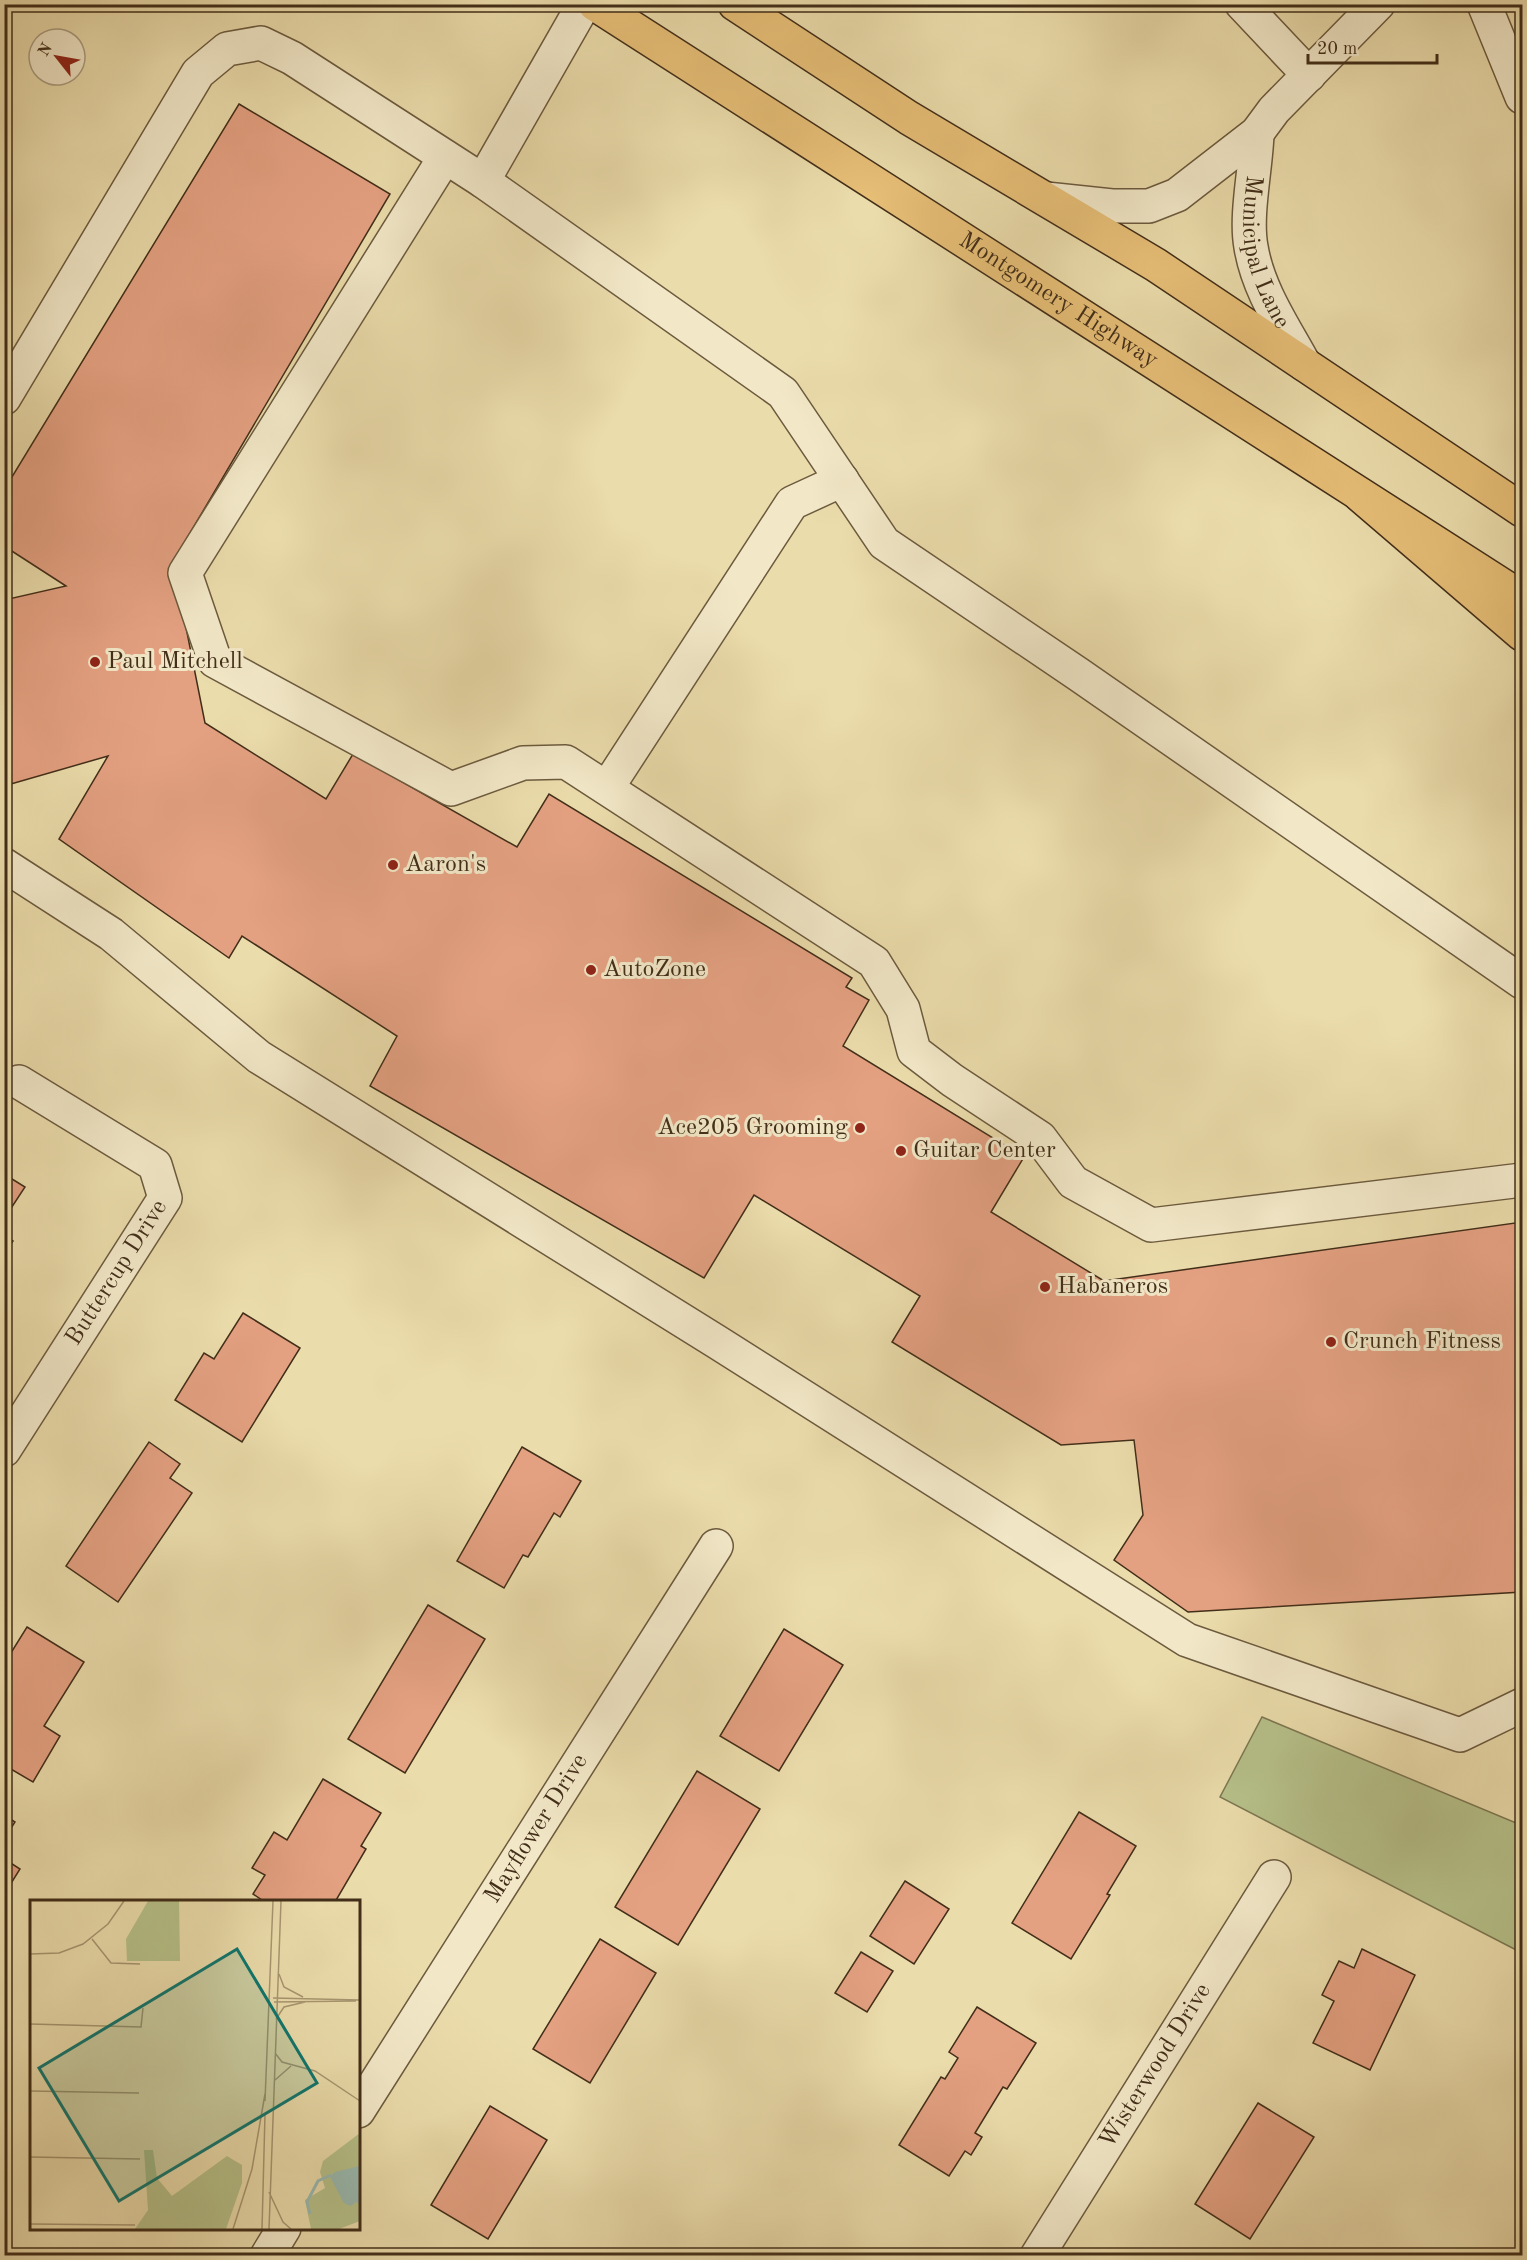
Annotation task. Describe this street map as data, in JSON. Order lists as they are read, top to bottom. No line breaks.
{"streets":{"main road":["Montgomery Highway"],"street":["Municipal Lane","Buttercup Drive","Mayflower Drive","Wisterwood Drive"]},"places":["Paul Mitchell","Aaron's","AutoZone","Ace205 Grooming","Guitar Center","Habaneros","Crunch Fitness"],"scale_bar":"20 m","north":"top left"}
